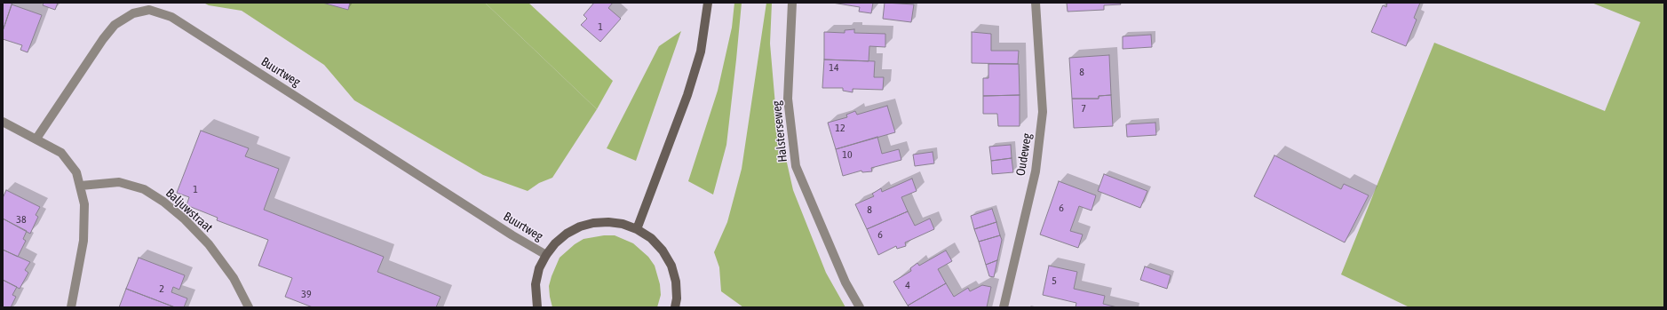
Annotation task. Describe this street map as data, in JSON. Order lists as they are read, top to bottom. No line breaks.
{"streets":{"street":["Buurtweg","Halsterseweg","Oudeweg","Baljuwstraat"]},"house_numbers":["1","14","8","7","12","10","1","6","8","38","6","5","4","2","39"]}
